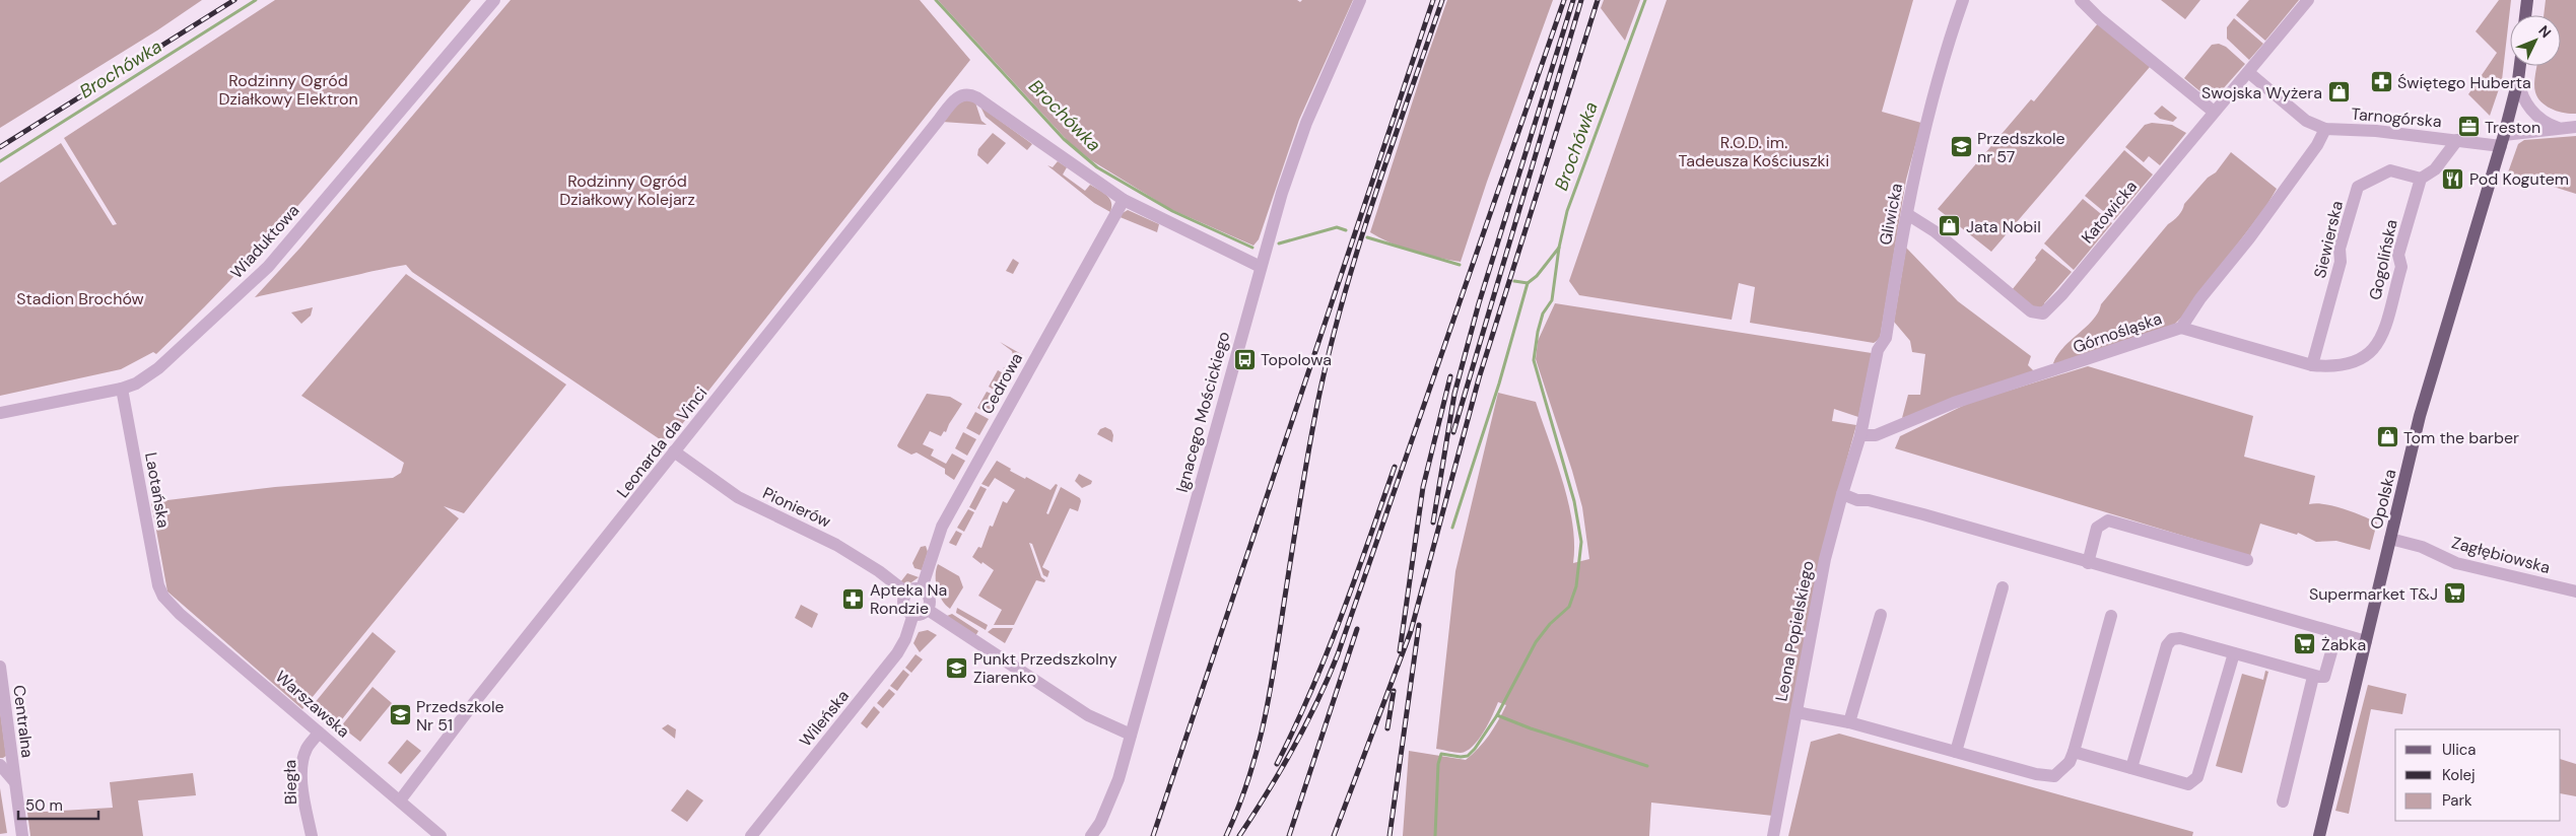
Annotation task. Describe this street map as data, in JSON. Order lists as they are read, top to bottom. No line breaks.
{"streets":{"main road":["Opolska"],"street":["Tarnogórska","Katowicka","Gliwicka","Siewierska","Wiaduktowa","Gogolińska","Górnośląska","Cedrowa","Ignacego Mościckiego","Leonarda da Vinci","Laotańska","Pionierów","Zagłębiowska","Leona Popielskiego","Warszawska","Wileńska","Centralna","Biegła"]},"crossings":[["Tarnogórska","Katowicka"],["Tarnogórska","Górnośląska"],["Tarnogórska","Opolska"],["Katowicka","Gliwicka"],["Gliwicka","Górnośląska"],["Gliwicka","Leona Popielskiego"],["Siewierska","Gogolińska"],["Wiaduktowa","Laotańska"],["Gogolińska","Górnośląska"],["Górnośląska","Leona Popielskiego"],["Cedrowa","Leonarda da Vinci"],["Cedrowa","Pionierów"],["Cedrowa","Wileńska"],["Leonarda da Vinci","Pionierów"],["Leonarda da Vinci","Warszawska"],["Laotańska","Warszawska"],["Opolska","Zagłębiowska"],["Pionierów","Wileńska"],["Warszawska","Biegła"]],"water":["Brochówka"],"parks":["Rodzinny Ogród Działkowy Elektron","R.O.D. im. Tadeusza Kościuszki","Rodzinny Ogród Działkowy Kolejarz","Stadion Brochów"],"places":{"pharmacy":["Świętego Huberta","Apteka Na Rondzie"],"shop":["Swojska Wyżera","Jata Nobil","Tom the barber"],"office":["Treston"],"school or university":["Przedszkole nr 57","Punkt Przedszkolny Ziarenko","Przedszkole Nr 51"],"restaurant":["Pod Kogutem"],"bus stop":["Topolowa"],"supermarket":["Supermarket T&J","Żabka"]},"legend":["Ulica","Kolej","Park"],"scale_bar":"50 m","north":"top right"}
